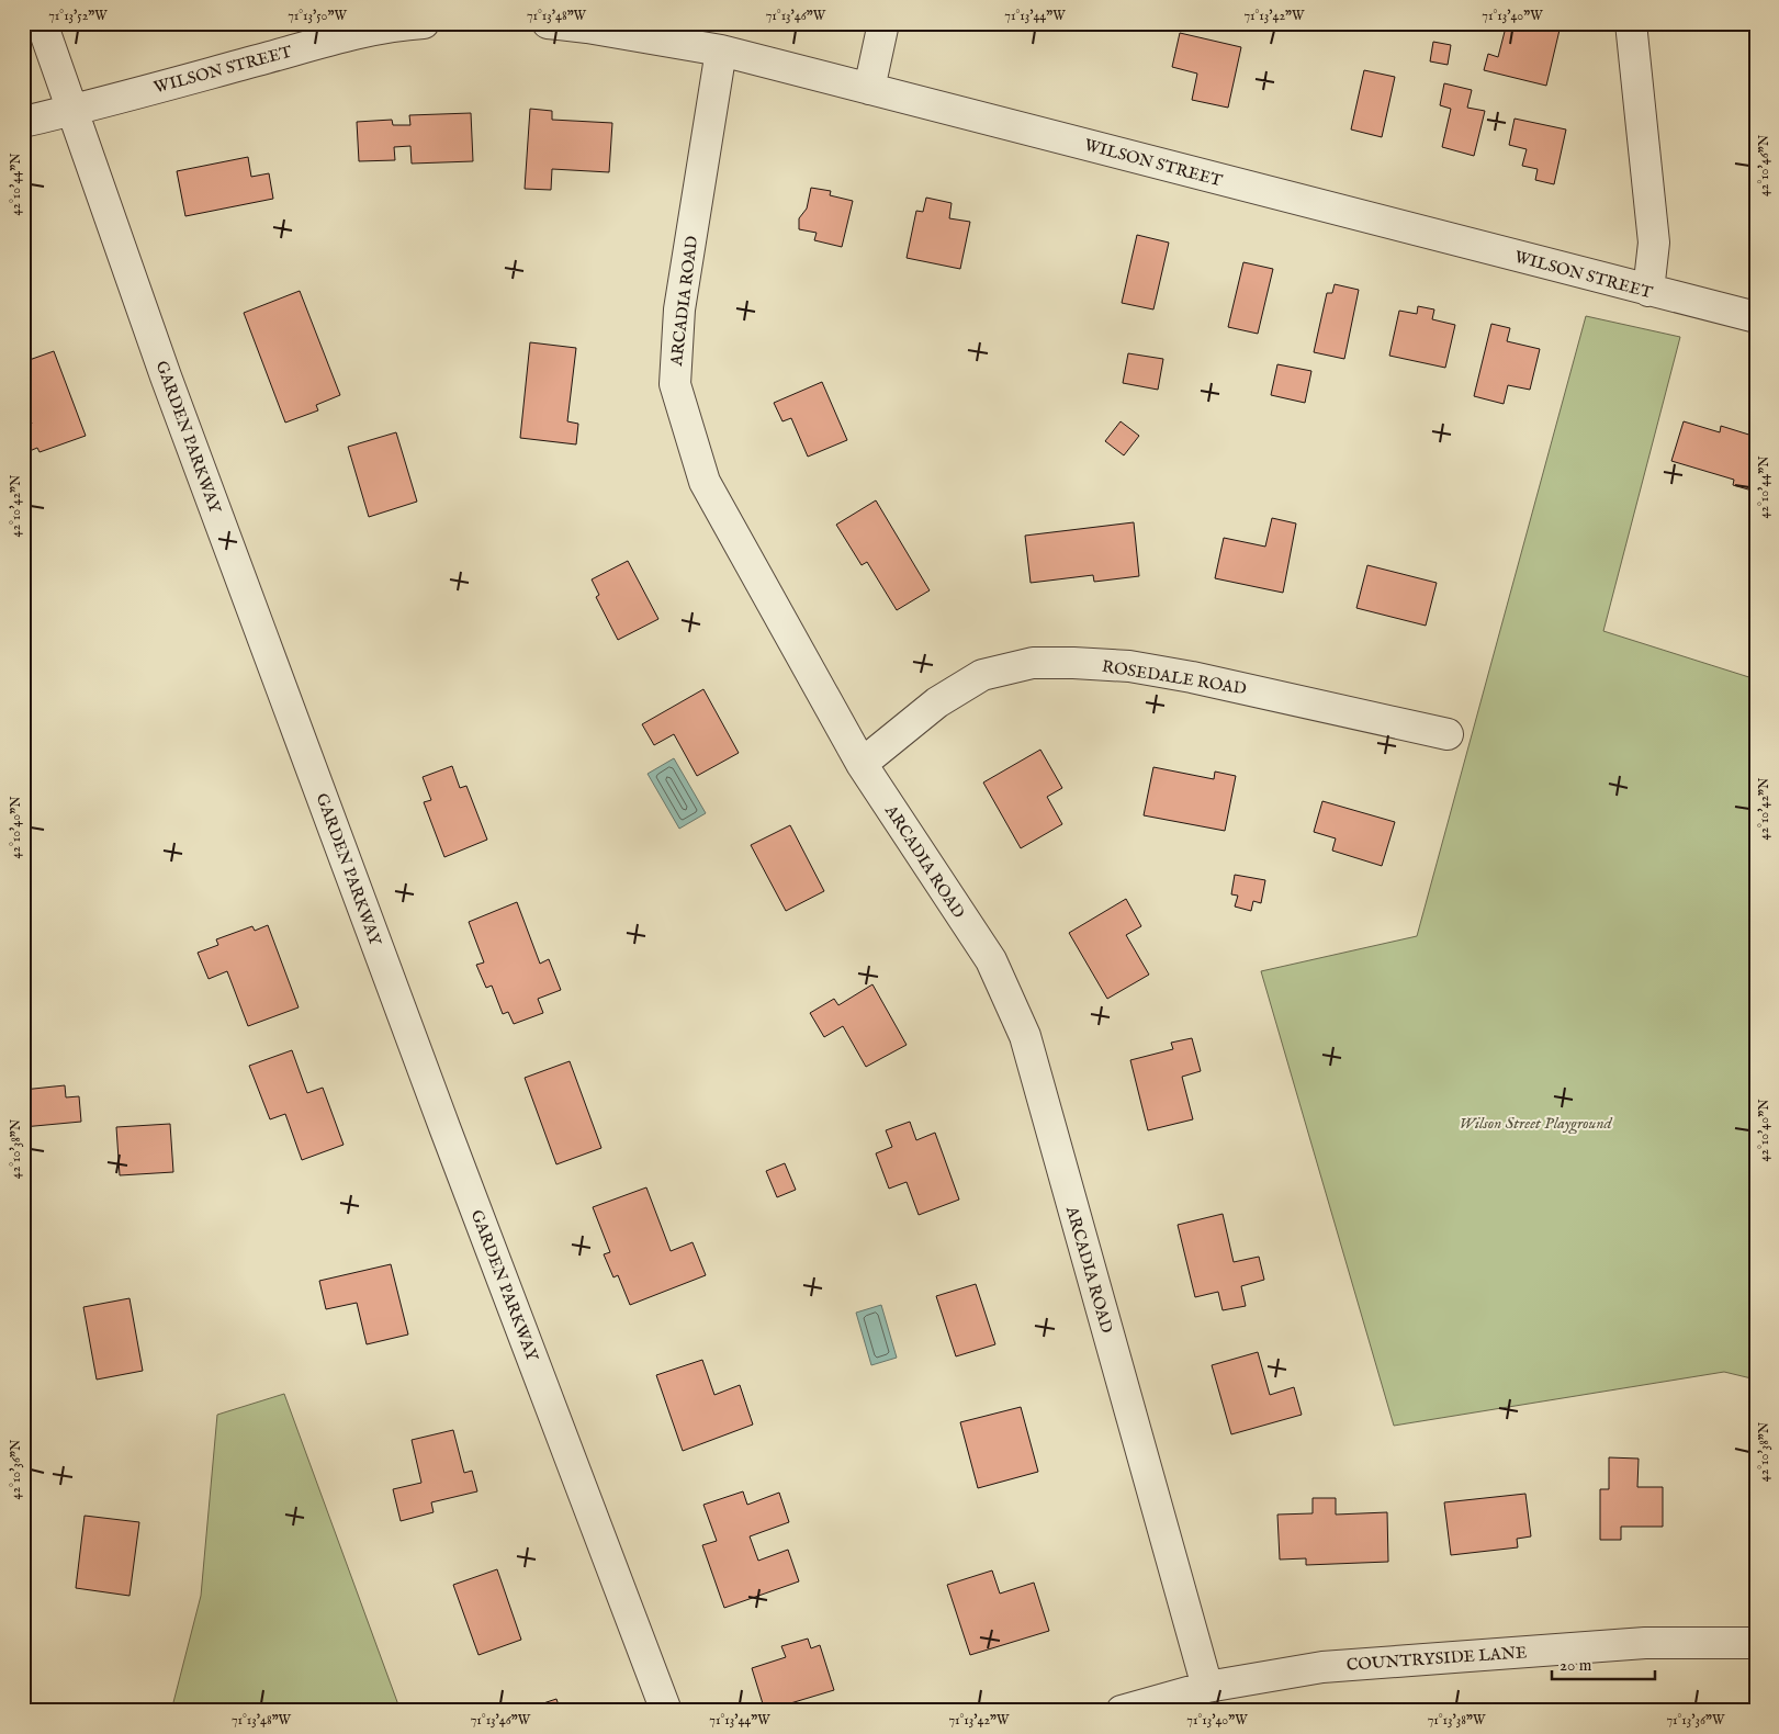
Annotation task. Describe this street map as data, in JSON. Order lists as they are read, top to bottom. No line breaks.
{"streets":{"street":["WILSON STREET","ARCADIA ROAD","GARDEN PARKWAY","ROSEDALE ROAD","COUNTRYSIDE LANE"]},"crossings":[["WILSON STREET","ARCADIA ROAD"],["WILSON STREET","GARDEN PARKWAY"],["ARCADIA ROAD","ROSEDALE ROAD"],["ARCADIA ROAD","COUNTRYSIDE LANE"]],"parks":["Wilson Street Playground"],"scale_bar":"20 m","coordinates":["71°13'52\"W","71°13'50\"W","71°13'48\"W","71°13'46\"W","71°13'44\"W","71°13'42\"W","71°13'40\"W","42°10'46\"N","42°10'44\"N","42°10'42\"N","42°10'40\"N","42°10'38\"N","42°10'36\"N","71°13'38\"W","71°13'36\"W"]}
